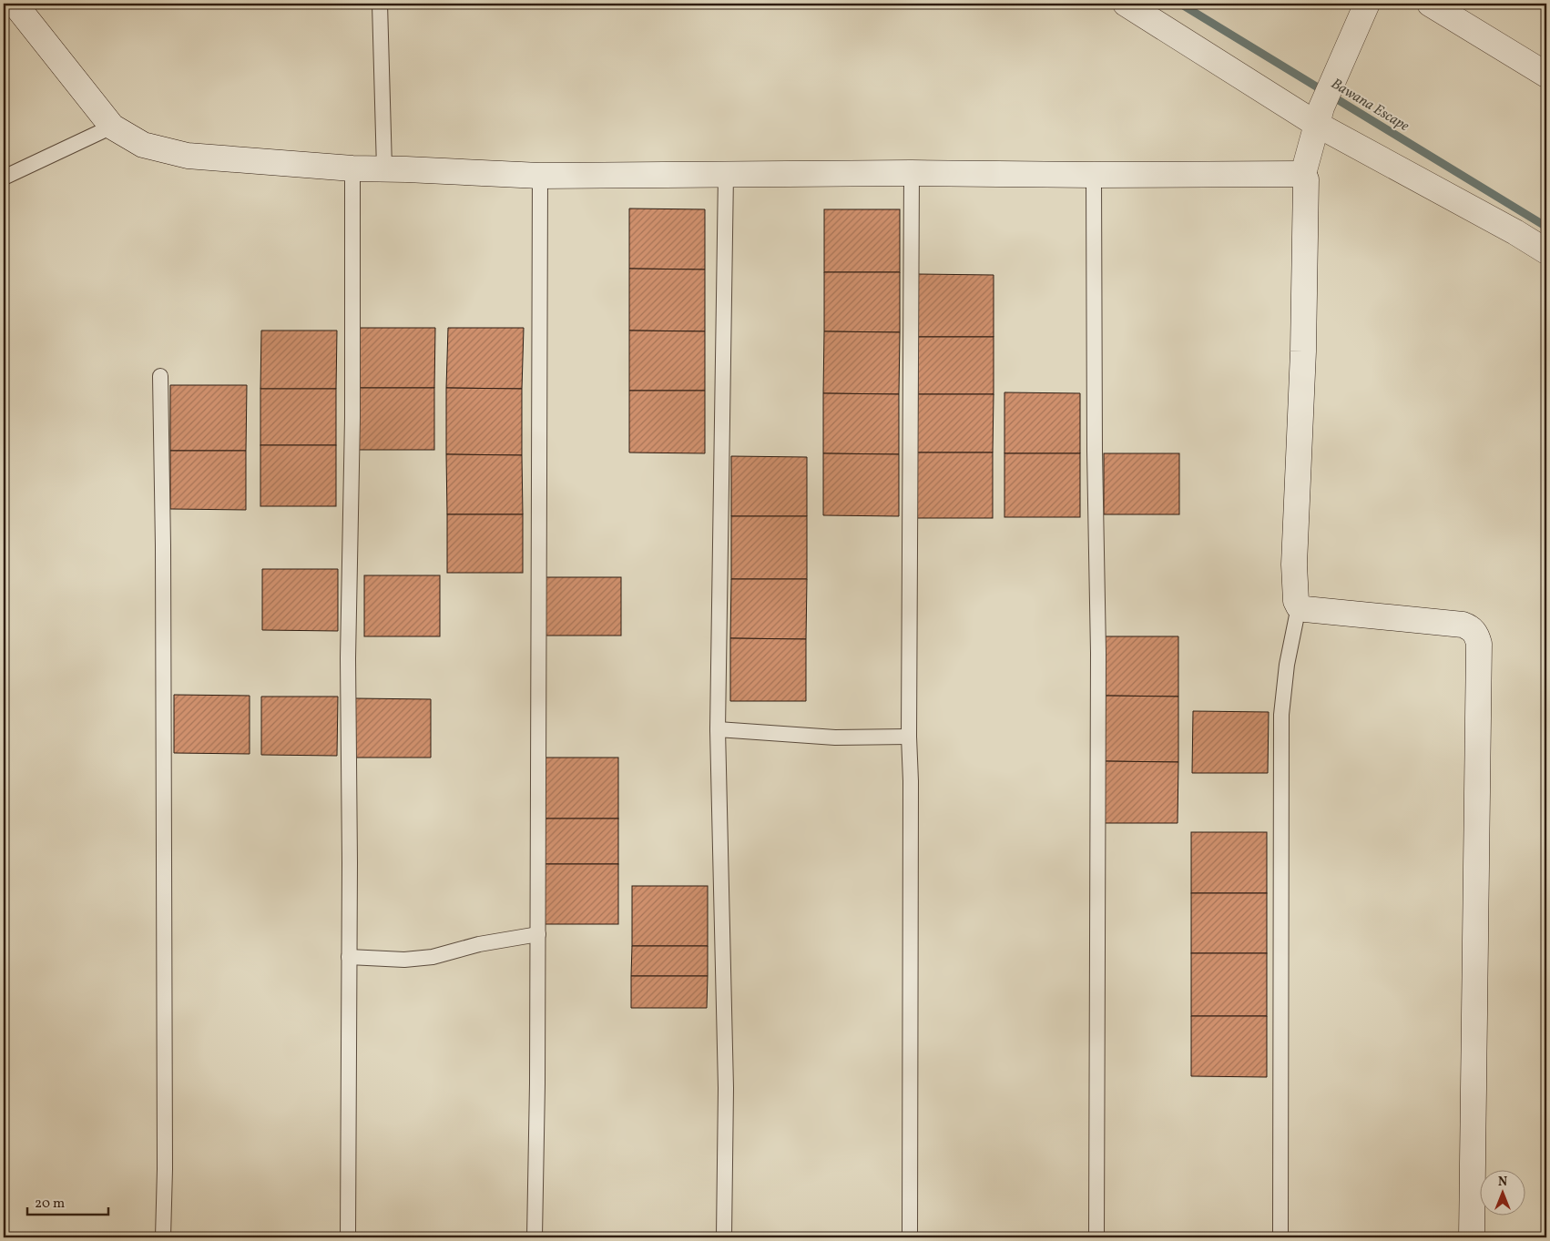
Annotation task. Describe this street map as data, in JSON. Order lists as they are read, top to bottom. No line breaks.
{"water":["Bawana Escape"],"scale_bar":"20 m","north":"top"}
